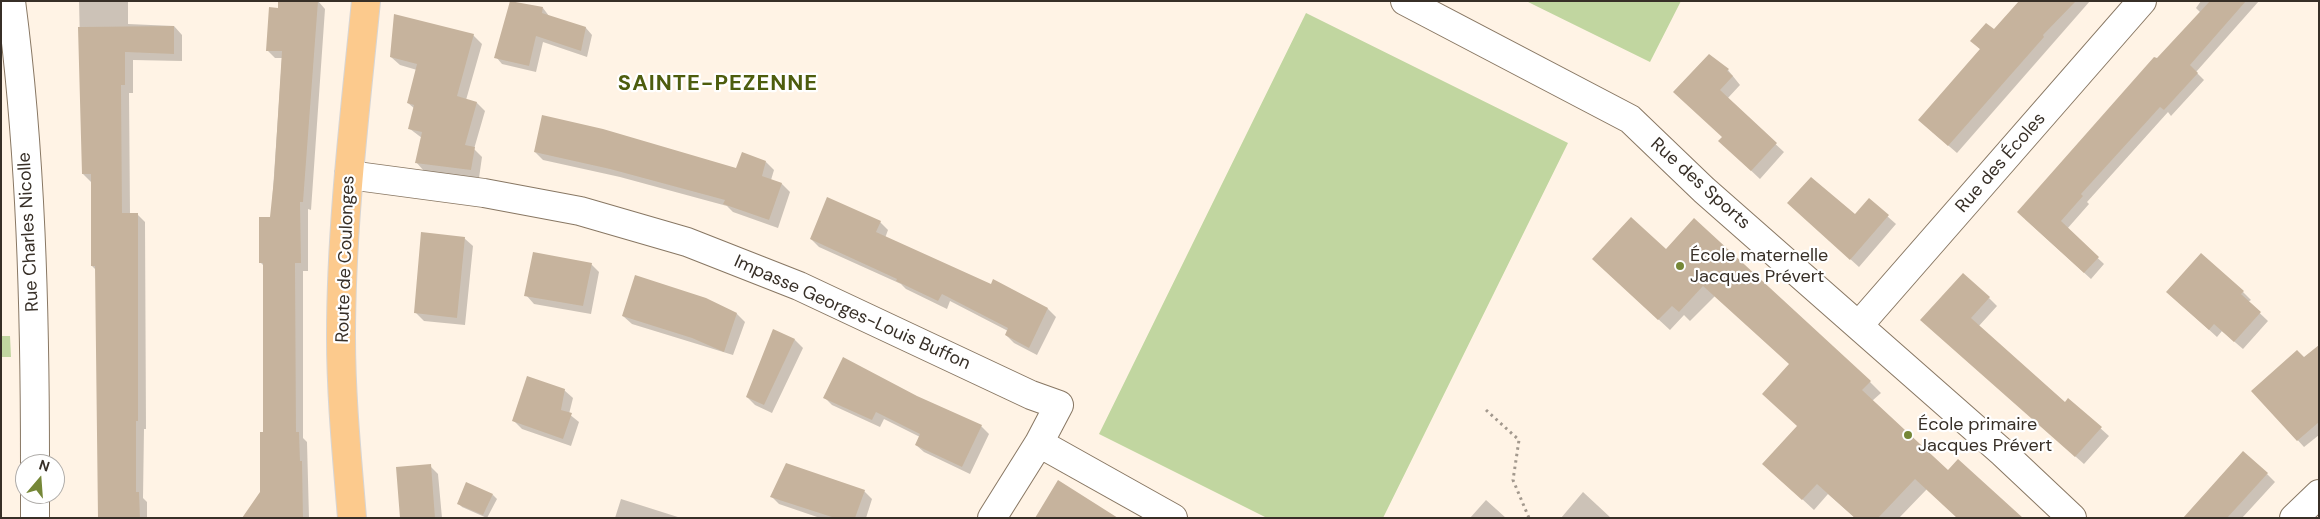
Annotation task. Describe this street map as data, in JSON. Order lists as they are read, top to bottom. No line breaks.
{"streets":{"main road":["Route de Coulonges"],"street":["Rue des Écoles","Rue des Sports","Rue Charles Nicolle","Impasse Georges-Louis Buffon"]},"crossings":[["Rue des Écoles","Rue des Sports"],["Route de Coulonges","Impasse Georges-Louis Buffon"]],"districts":["SAINTE-PEZENNE"],"places":["École maternelle Jacques Prévert","École primaire Jacques Prévert"],"north":"top"}
